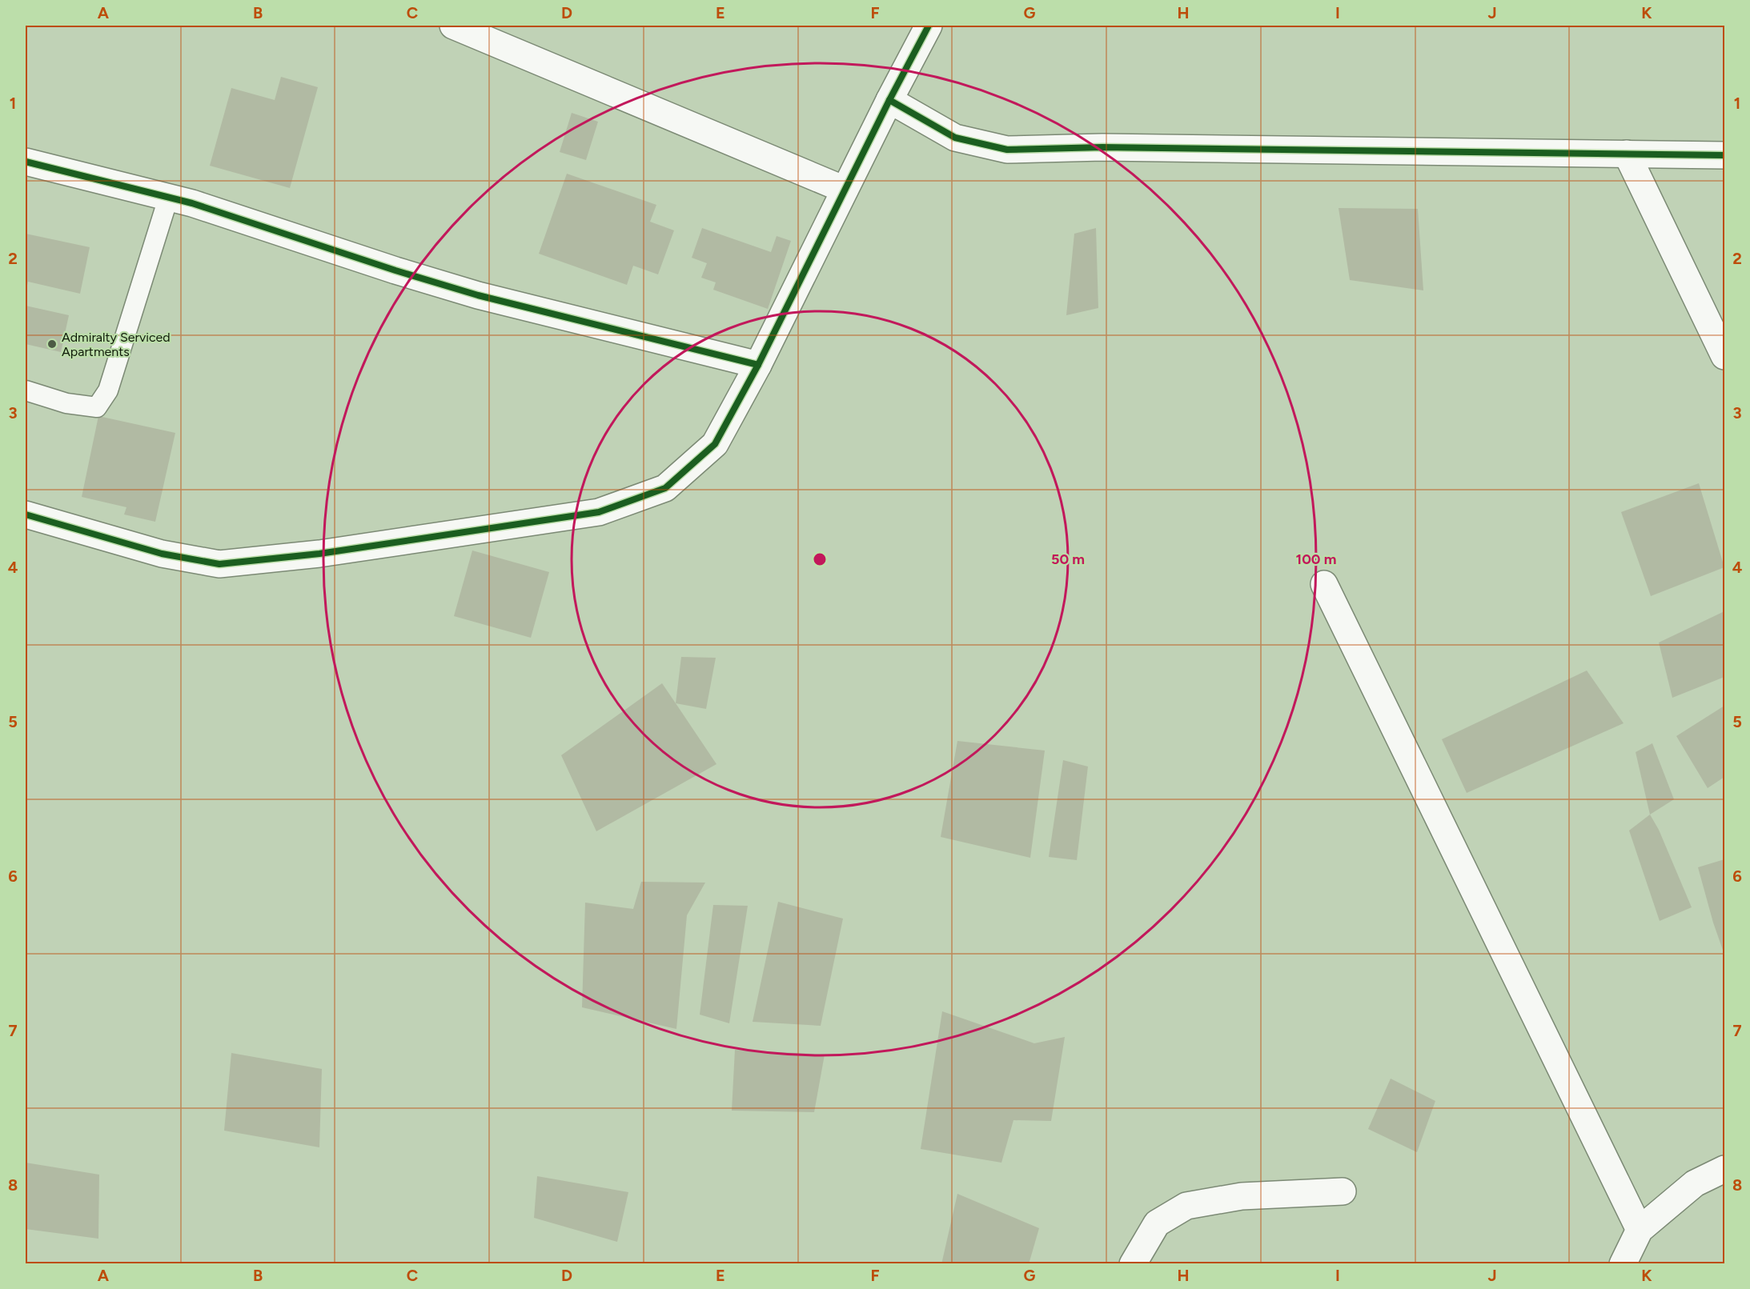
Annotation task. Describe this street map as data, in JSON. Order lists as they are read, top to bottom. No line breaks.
{"places":["Admiralty Serviced Apartments"],"grid":{"columns":["A","B","C","D","E","F","G","H","I","J","K"],"rows":["1","2","3","4","5","6","7","8"]},"rings":["50 m","100 m"]}
